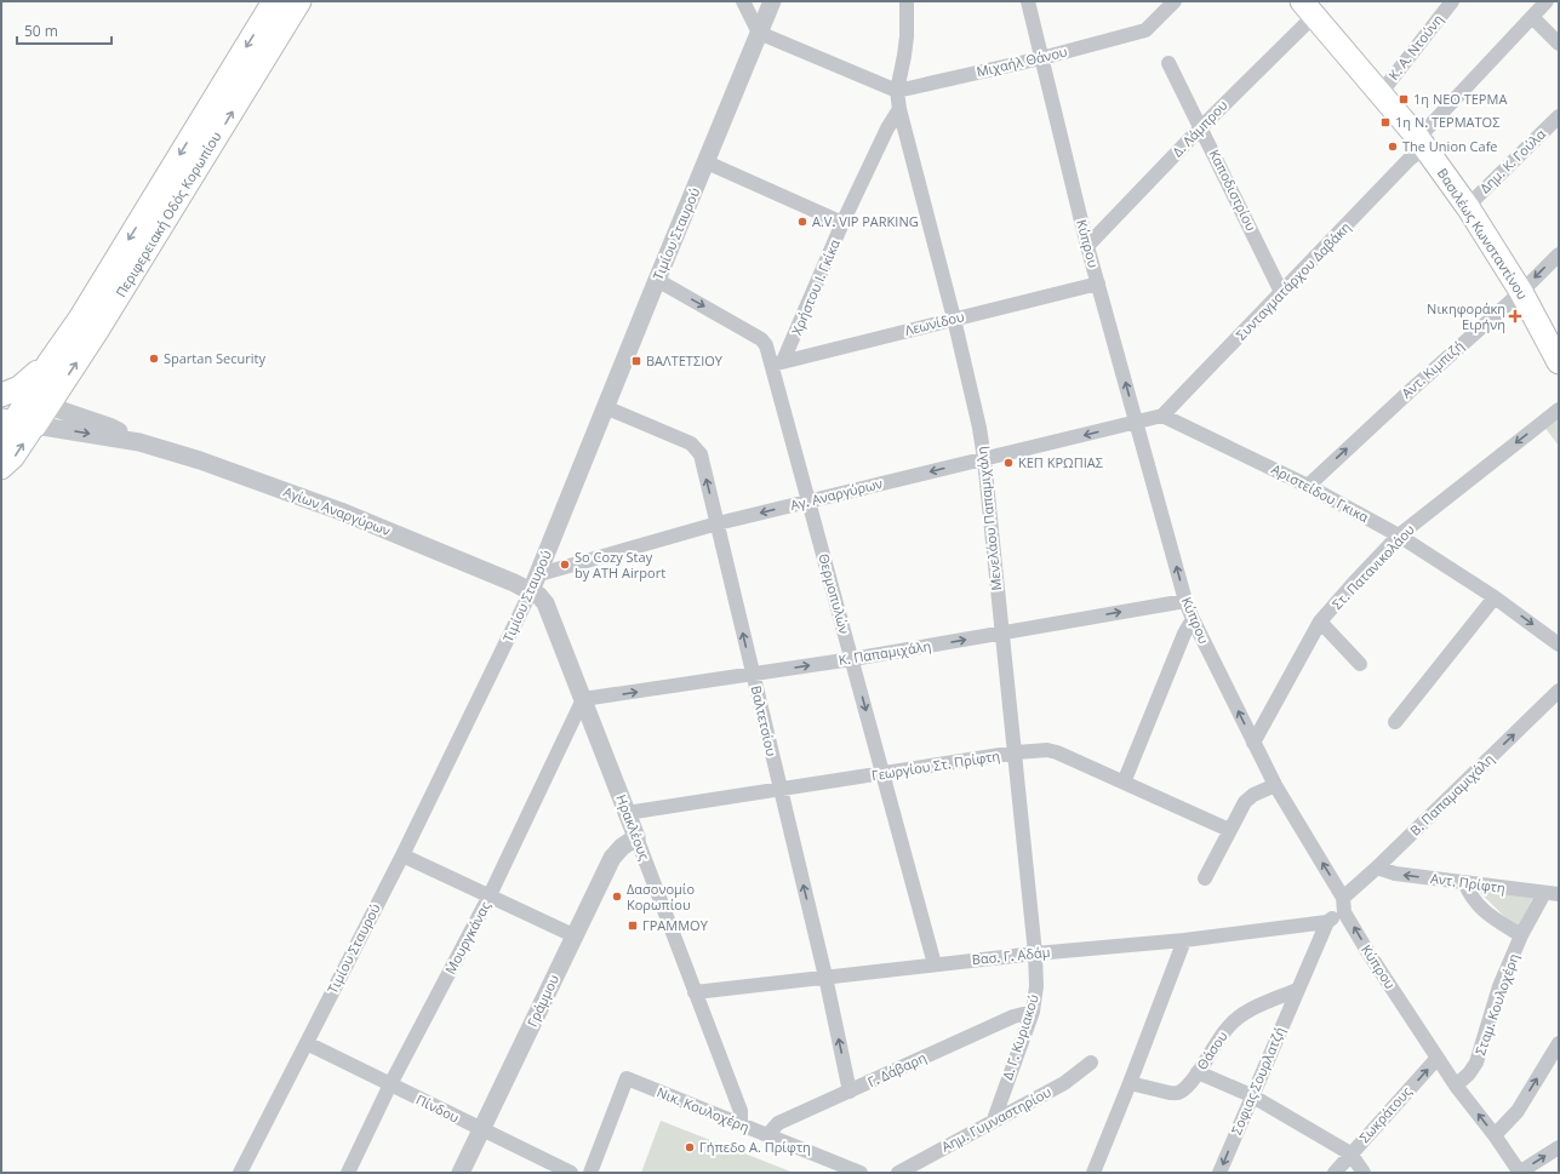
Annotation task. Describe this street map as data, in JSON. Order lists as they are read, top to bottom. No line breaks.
{"streets":{"main road":["Περιφερειακή Οδός Κορωπίου","Βασιλέως Κωνσταντίνου","Αγίων Αναργύρων"],"street":["Κ. Α. Ντούνη","Μιχαήλ Θάνου","Δ. Λάμπρου","Δημ. Κ. Γούλα","Καποδιστρίου","Τιμίου Σταυρού","Κύπρου","Συνταγματάρχου Δαβάκη","Χρήστου Ι. Γκίκα","Λεωνίδου","Αντ. Κιμπιζή","Αριστείδου Γκικα","Αγ. Αναργύρων","Μενελάου Παπαμιχάλη","Στ. Πατανικολάου","Θερμοπυλών","Κ. Παπαμιχάλη","Βαλτετσίου","Γεωργίου Στ. Πρίφτη","Β. Παπαμαμιχάλη","Ηρακλέους","Αντ. Πρίφτη","Μουργκάνας","Βασ. Γ. Αδάμ","Γράμμου","Σταμ. Κουλοχέρη","Δ. Γ. Κυριακού","Θάσου","Γ. Δάβαρη","Σοφιας Σουρλατζή","Πίνδου","Νικ. Κουλοχέρη","Σωκράτους","Αημ. Γυμναστηρίου"]},"crossings":[["Κ. Α. Ντούνη","Βασιλέως Κωνσταντίνου"],["Μιχαήλ Θάνου","Κύπρου"],["Μιχαήλ Θάνου","Μενελάου Παπαμιχάλη"],["Δ. Λάμπρου","Καποδιστρίου"],["Δ. Λάμπρου","Βασιλέως Κωνσταντίνου"],["Δ. Λάμπρου","Κύπρου"],["Δημ. Κ. Γούλα","Βασιλέως Κωνσταντίνου"],["Καποδιστρίου","Συνταγματάρχου Δαβάκη"],["Περιφερειακή Οδός Κορωπίου","Αγίων Αναργύρων"],["Τιμίου Σταυρού","Αγ. Αναργύρων"],["Τιμίου Σταυρού","Αγίων Αναργύρων"],["Τιμίου Σταυρού","Θερμοπυλών"],["Τιμίου Σταυρού","Βαλτετσίου"],["Τιμίου Σταυρού","Ηρακλέους"],["Τιμίου Σταυρού","Πίνδου"],["Βασιλέως Κωνσταντίνου","Συνταγματάρχου Δαβάκη"],["Βασιλέως Κωνσταντίνου","Αντ. Κιμπιζή"],["Κύπρου","Λεωνίδου"],["Κύπρου","Αγ. Αναργύρων"],["Κύπρου","Στ. Πατανικολάου"],["Κύπρου","Κ. Παπαμιχάλη"],["Κύπρου","Β. Παπαμαμιχάλη"],["Κύπρου","Σταμ. Κουλοχέρη"],["Κύπρου","Σωκράτους"],["Συνταγματάρχου Δαβάκη","Αριστείδου Γκικα"],["Χρήστου Ι. Γκίκα","Λεωνίδου"],["Χρήστου Ι. Γκίκα","Μενελάου Παπαμιχάλη"],["Χρήστου Ι. Γκίκα","Θερμοπυλών"],["Λεωνίδου","Μενελάου Παπαμιχάλη"],["Λεωνίδου","Θερμοπυλών"],["Αντ. Κιμπιζή","Αριστείδου Γκικα"],["Αριστείδου Γκικα","Στ. Πατανικολάου"],["Αγ. Αναργύρων","Μενελάου Παπαμιχάλη"],["Αγ. Αναργύρων","Θερμοπυλών"],["Αγ. Αναργύρων","Βαλτετσίου"],["Αγίων Αναργύρων","Ηρακλέους"],["Μενελάου Παπαμιχάλη","Κ. Παπαμιχάλη"],["Μενελάου Παπαμιχάλη","Γεωργίου Στ. Πρίφτη"],["Μενελάου Παπαμιχάλη","Βασ. Γ. Αδάμ"],["Μενελάου Παπαμιχάλη","Δ. Γ. Κυριακού"],["Θερμοπυλών","Κ. Παπαμιχάλη"],["Θερμοπυλών","Γεωργίου Στ. Πρίφτη"],["Θερμοπυλών","Βασ. Γ. Αδάμ"],["Κ. Παπαμιχάλη","Βαλτετσίου"],["Κ. Παπαμιχάλη","Ηρακλέους"],["Κ. Παπαμιχάλη","Μουργκάνας"],["Βαλτετσίου","Γεωργίου Στ. Πρίφτη"],["Βαλτετσίου","Βασ. Γ. Αδάμ"],["Βαλτετσίου","Γ. Δάβαρη"],["Γεωργίου Στ. Πρίφτη","Ηρακλέους"],["Β. Παπαμαμιχάλη","Αντ. Πρίφτη"],["Ηρακλέους","Μουργκάνας"],["Ηρακλέους","Βασ. Γ. Αδάμ"],["Ηρακλέους","Γράμμου"],["Ηρακλέους","Νικ. Κουλοχέρη"],["Αντ. Πρίφτη","Σταμ. Κουλοχέρη"],["Μουργκάνας","Πίνδου"],["Βασ. Γ. Αδάμ","Δ. Γ. Κυριακού"],["Γράμμου","Πίνδου"],["Δ. Γ. Κυριακού","Γ. Δάβαρη"],["Δ. Γ. Κυριακού","Αημ. Γυμναστηρίου"],["Θάσου","Σοφιας Σουρλατζή"],["Γ. Δάβαρη","Νικ. Κουλοχέρη"]],"one_way":["Κύπρου","Αγ. Αναργύρων","Στ. Πατανικολάου","Κ. Παπαμιχάλη","Βαλτετσίου","Αντ. Πρίφτη","Σωκράτους"],"places":{"transit":["1η ΝΕΟ ΤΕΡΜΑ","1η Ν. ΤΕΡΜΑΤΟΣ","ΒΑΛΤΕΤΣΙΟΥ","ΓΡΑΜΜΟΥ"],"other":["The Union Cafe","A.V. VIP PARKING","Spartan Security","ΚΕΠ ΚΡΩΠΙΑΣ","So Cozy Stay by ATH Airport","Δασονομίο Κορωπίου","Γήπεδο Α. Πρίφτη"],"health":["Νικηφοράκη Ειρήνη"]},"scale_bar":"50 m"}
